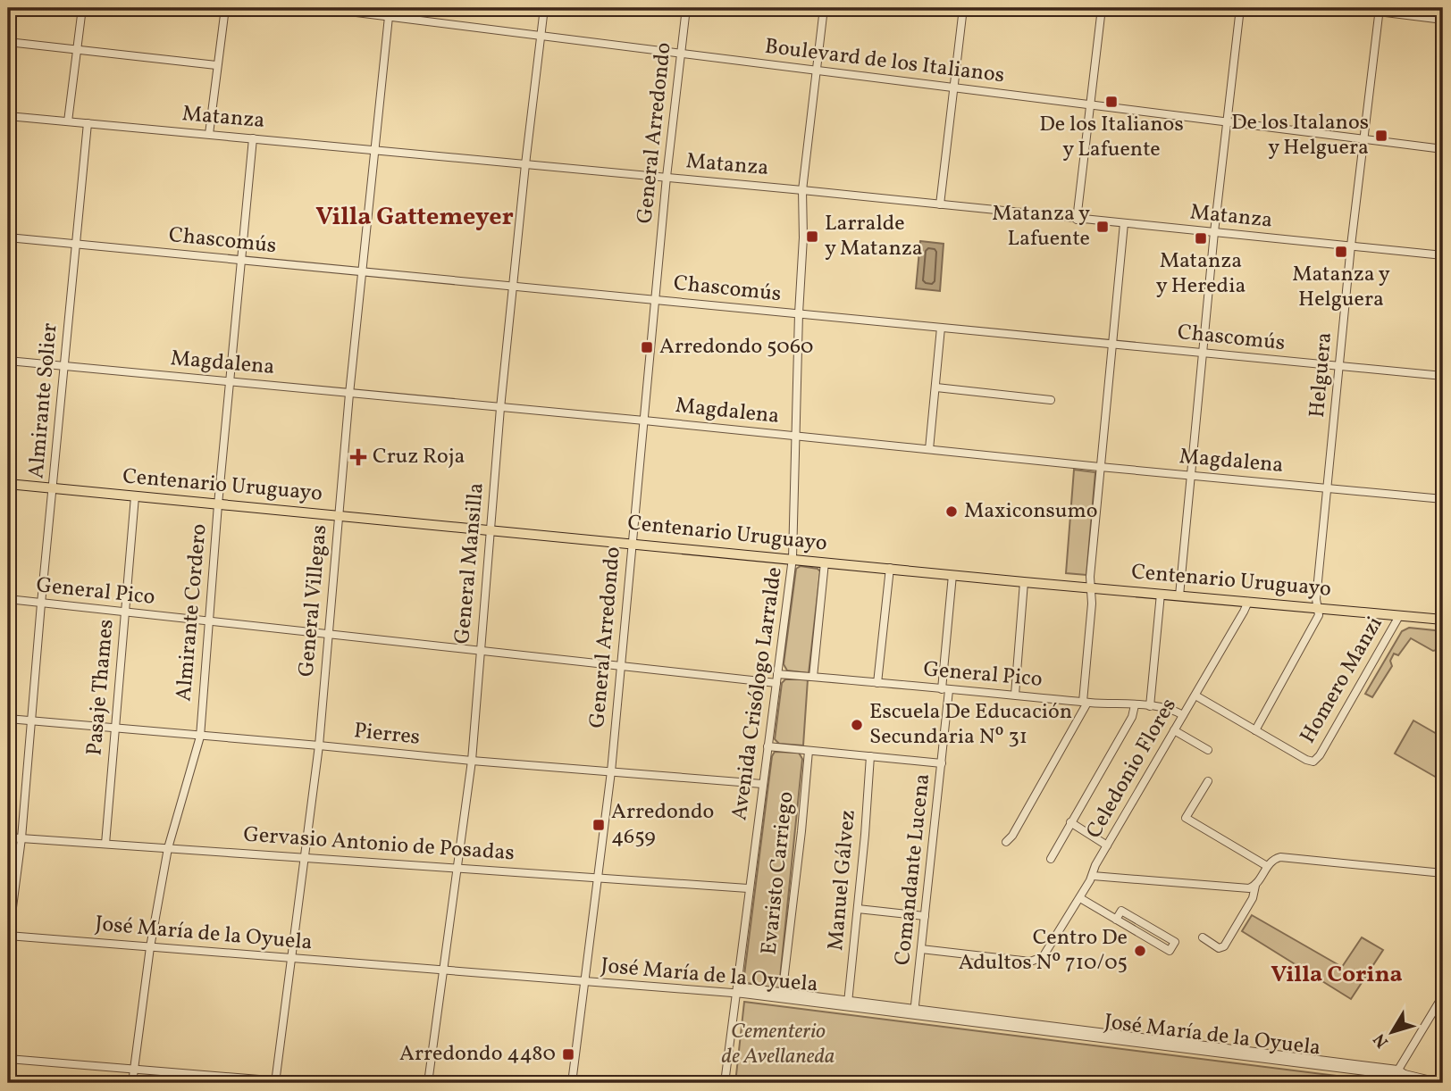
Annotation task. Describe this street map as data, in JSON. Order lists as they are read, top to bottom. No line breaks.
{"streets":{"main road":["Centenario Uruguayo"],"street":["Boulevard de los Italianos","Matanza","General Arredondo","Chascomús","Magdalena","Helguera","Almirante Solier","General Mansilla","General Pico","General Villegas","Almirante Cordero","Homero Manzi","Pasaje Thames","Avenida Crisólogo Larralde","Pierres","Celedonio Flores","Gervasio Antonio de Posadas","Comandante Lucena","Evaristo Carriego","Manuel Gálvez","José María de la Oyuela"]},"crossings":[["Boulevard de los Italianos","General Arredondo"],["Boulevard de los Italianos","Helguera"],["Boulevard de los Italianos","General Mansilla"],["Boulevard de los Italianos","General Villegas"],["Boulevard de los Italianos","Avenida Crisólogo Larralde"],["Matanza","General Arredondo"],["Matanza","Helguera"],["Matanza","Almirante Solier"],["Matanza","General Mansilla"],["Matanza","General Villegas"],["Matanza","Almirante Cordero"],["Matanza","Avenida Crisólogo Larralde"],["General Arredondo","Chascomús"],["General Arredondo","Magdalena"],["General Arredondo","Centenario Uruguayo"],["General Arredondo","General Pico"],["General Arredondo","Pierres"],["General Arredondo","Gervasio Antonio de Posadas"],["General Arredondo","José María de la Oyuela"],["Chascomús","Helguera"],["Chascomús","Almirante Solier"],["Chascomús","General Mansilla"],["Chascomús","General Villegas"],["Chascomús","Almirante Cordero"],["Chascomús","Avenida Crisólogo Larralde"],["Magdalena","Helguera"],["Magdalena","Almirante Solier"],["Magdalena","General Mansilla"],["Magdalena","General Villegas"],["Magdalena","Almirante Cordero"],["Magdalena","Avenida Crisólogo Larralde"],["Helguera","Centenario Uruguayo"],["Helguera","Homero Manzi"],["Almirante Solier","Centenario Uruguayo"],["Almirante Solier","General Pico"],["Almirante Solier","Pierres"],["Almirante Solier","Gervasio Antonio de Posadas"],["Almirante Solier","José María de la Oyuela"],["Centenario Uruguayo","General Mansilla"],["Centenario Uruguayo","General Villegas"],["Centenario Uruguayo","Almirante Cordero"],["Centenario Uruguayo","Homero Manzi"],["Centenario Uruguayo","Pasaje Thames"],["Centenario Uruguayo","Avenida Crisólogo Larralde"],["Centenario Uruguayo","Celedonio Flores"],["Centenario Uruguayo","Comandante Lucena"],["General Mansilla","General Pico"],["General Mansilla","Pierres"],["General Mansilla","Gervasio Antonio de Posadas"],["General Mansilla","José María de la Oyuela"],["General Pico","General Villegas"],["General Pico","Almirante Cordero"],["General Pico","Pasaje Thames"],["General Pico","Avenida Crisólogo Larralde"],["General Pico","Celedonio Flores"],["General Pico","Comandante Lucena"],["General Villegas","Pierres"],["General Villegas","Gervasio Antonio de Posadas"],["General Villegas","José María de la Oyuela"],["Almirante Cordero","Pierres"],["Almirante Cordero","Gervasio Antonio de Posadas"],["Almirante Cordero","José María de la Oyuela"],["Pasaje Thames","Pierres"],["Pasaje Thames","Gervasio Antonio de Posadas"],["Avenida Crisólogo Larralde","Pierres"],["Avenida Crisólogo Larralde","Gervasio Antonio de Posadas"],["Avenida Crisólogo Larralde","José María de la Oyuela"],["Celedonio Flores","Comandante Lucena"],["Comandante Lucena","José María de la Oyuela"],["Evaristo Carriego","José María de la Oyuela"],["Manuel Gálvez","José María de la Oyuela"]],"districts":["Villa Gattemeyer","Villa Corina"],"parks":["Cementerio de Avellaneda"],"places":{"transit":["De los Italianos y Lafuente","De los Italanos y Helguera","Matanza y Lafuente","Larralde y Matanza","Matanza y Heredia","Matanza y Helguera","Arredondo 5060","Arredondo 4659","Arredondo 4480"],"health":["Cruz Roja"],"other":["Maxiconsumo","Escuela De Educación Secundaria Nº 31","Centro De Adultos Nº 710/05"]},"north":"bottom left"}
